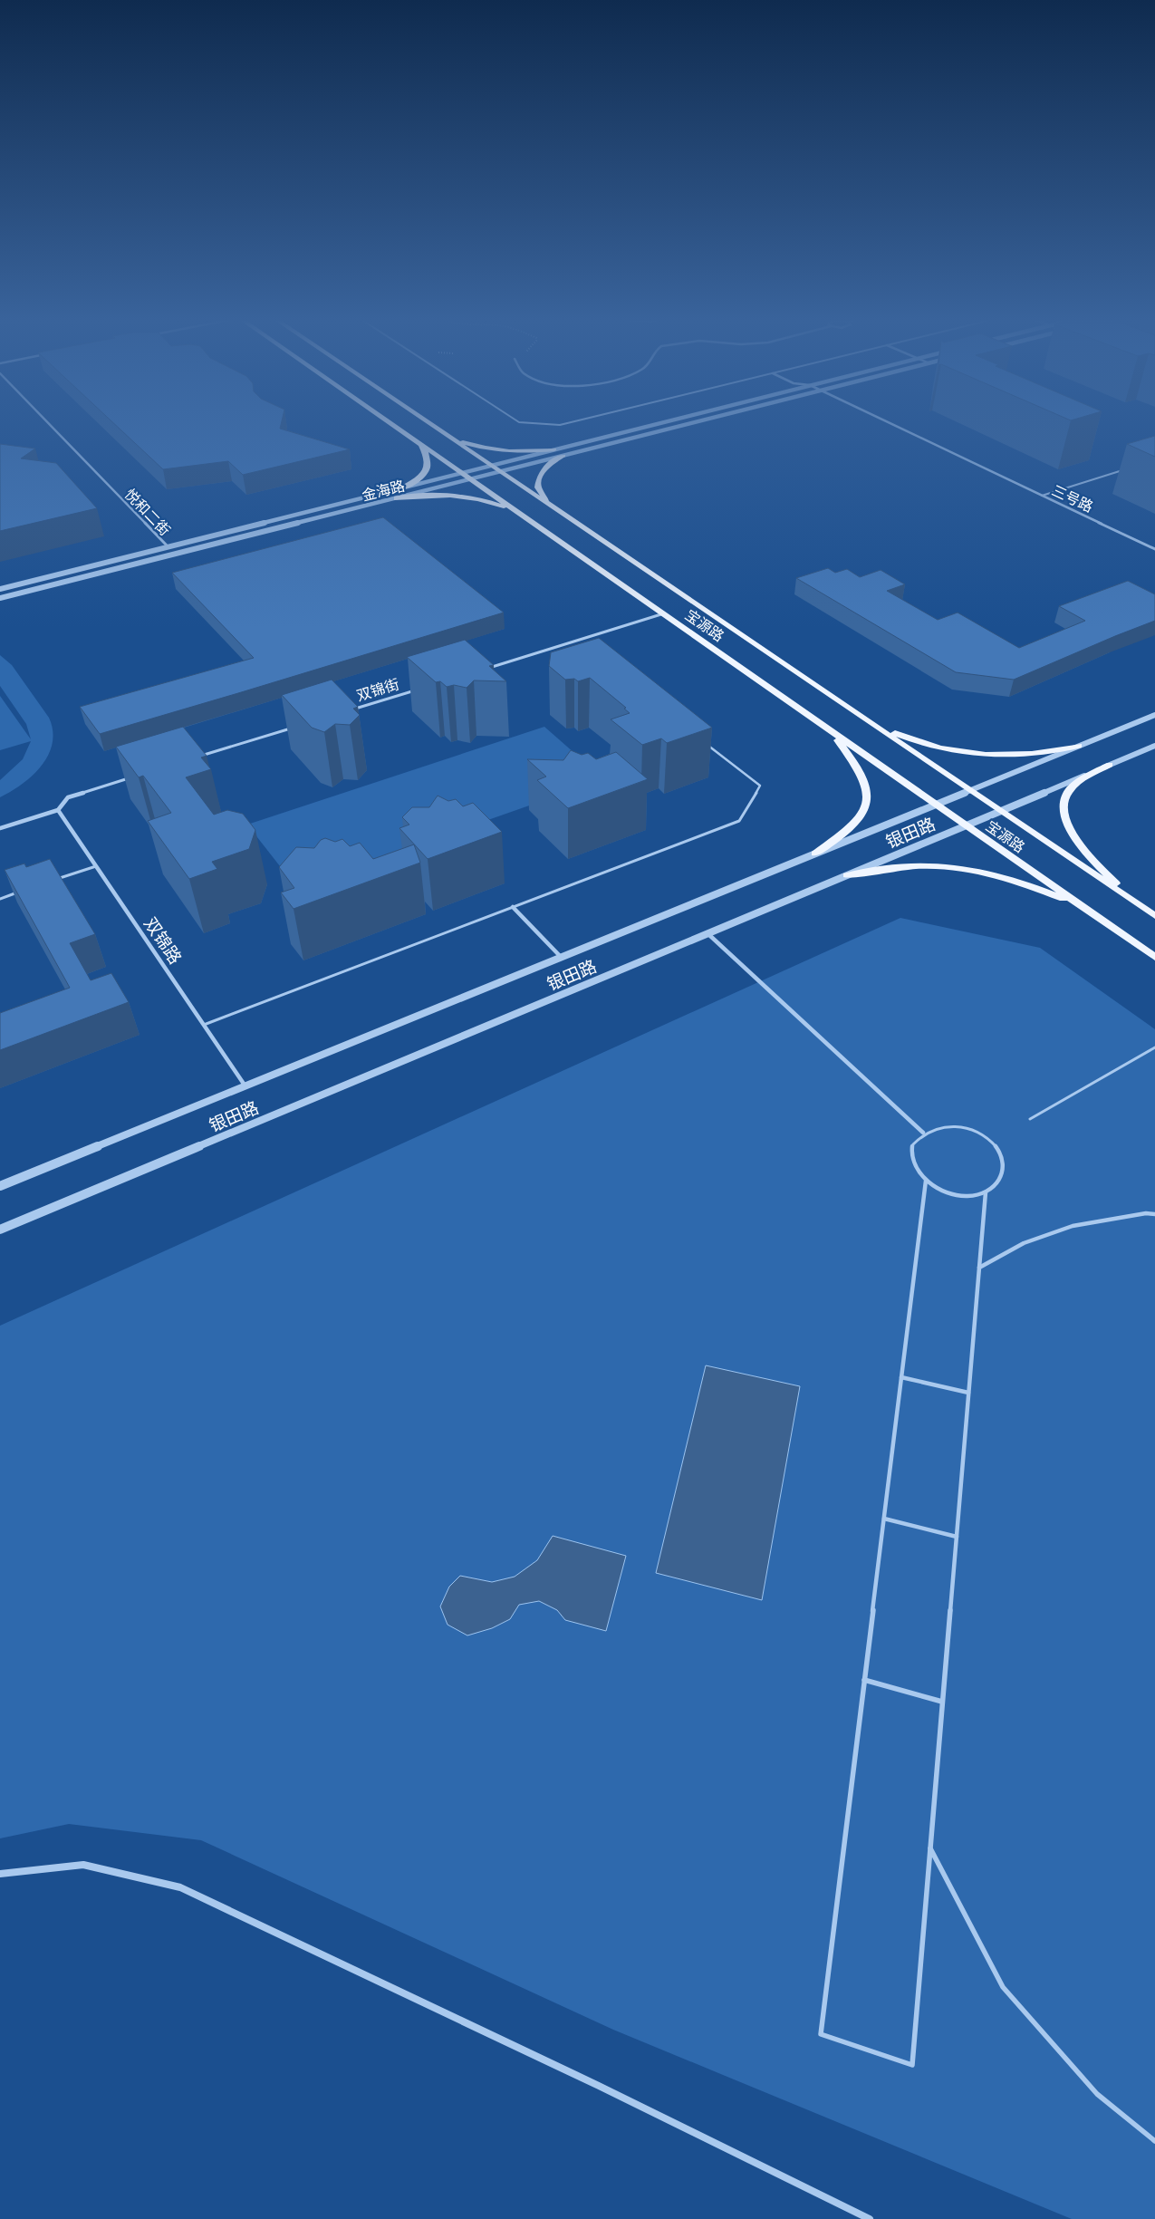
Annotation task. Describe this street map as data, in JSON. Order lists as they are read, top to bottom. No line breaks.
{"streets":{"main road":["宝源路"],"street":["金海路","三号路","悦和二街","双锦街","银田路","双锦路"]},"crossings":[["金海路","悦和二街"],["金海路","宝源路"],["宝源路","银田路"],["银田路","双锦路"]]}
